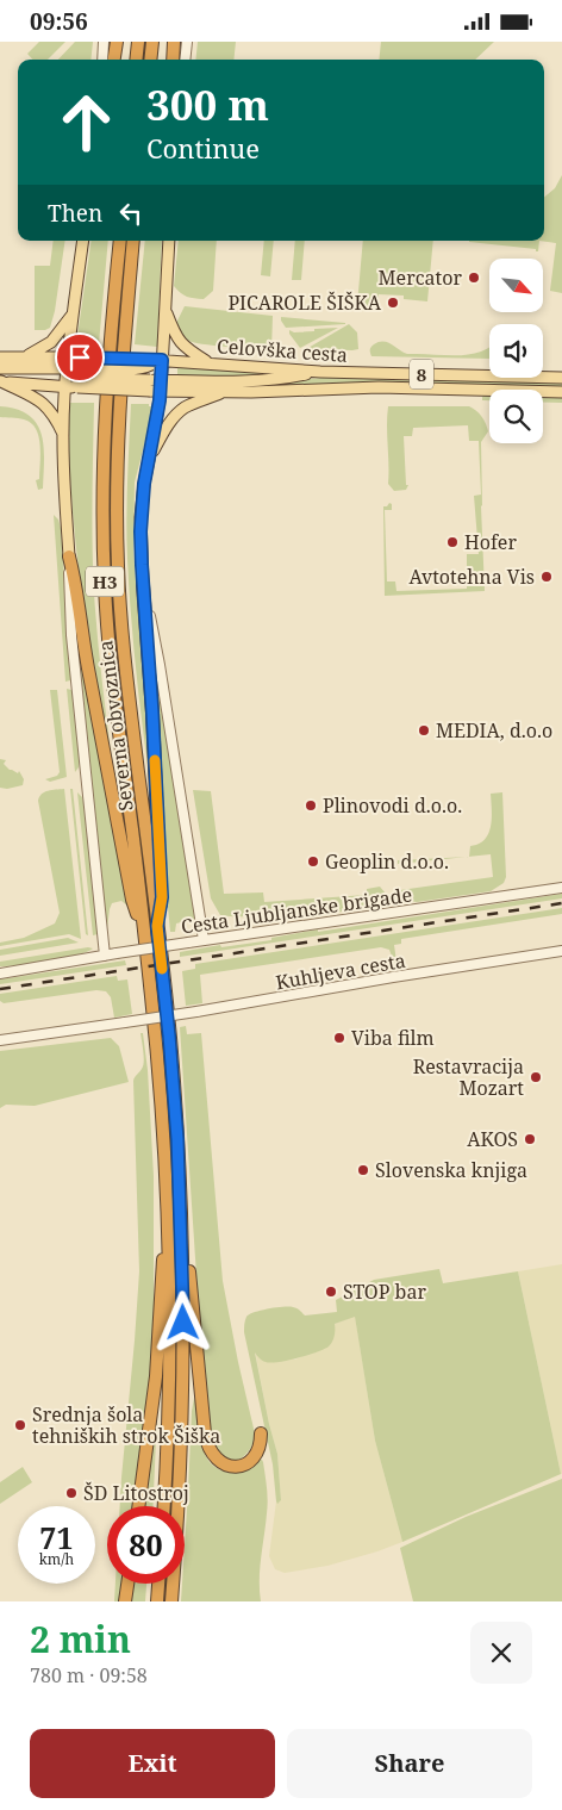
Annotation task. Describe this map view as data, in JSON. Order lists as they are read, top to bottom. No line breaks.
{"streets":{"highway":["H3","Severna obvoznica"],"main road":["Celovška cesta","8"],"street":["Cesta Ljubljanske brigade","Kuhljeva cesta"]},"places":["Mercator","PICAROLE ŠIŠKA","Hofer","Avtotehna Vis","MEDIA, d.o.o","Plinovodi d.o.o.","Geoplin d.o.o.","Viba film","Restavracija Mozart","AKOS","Slovenska knjiga","STOP bar","Srednja šola tehniških strok Šiška","ŠD Litostroj"],"north":"bottom right","page":{"status":"09:56","turn":["300 m","Continue"],"then":"Then","speed":"71 km/h","limit":"80","heading":["2 min","780 m · 09:58"],"buttons":["Exit","Share"]}}
